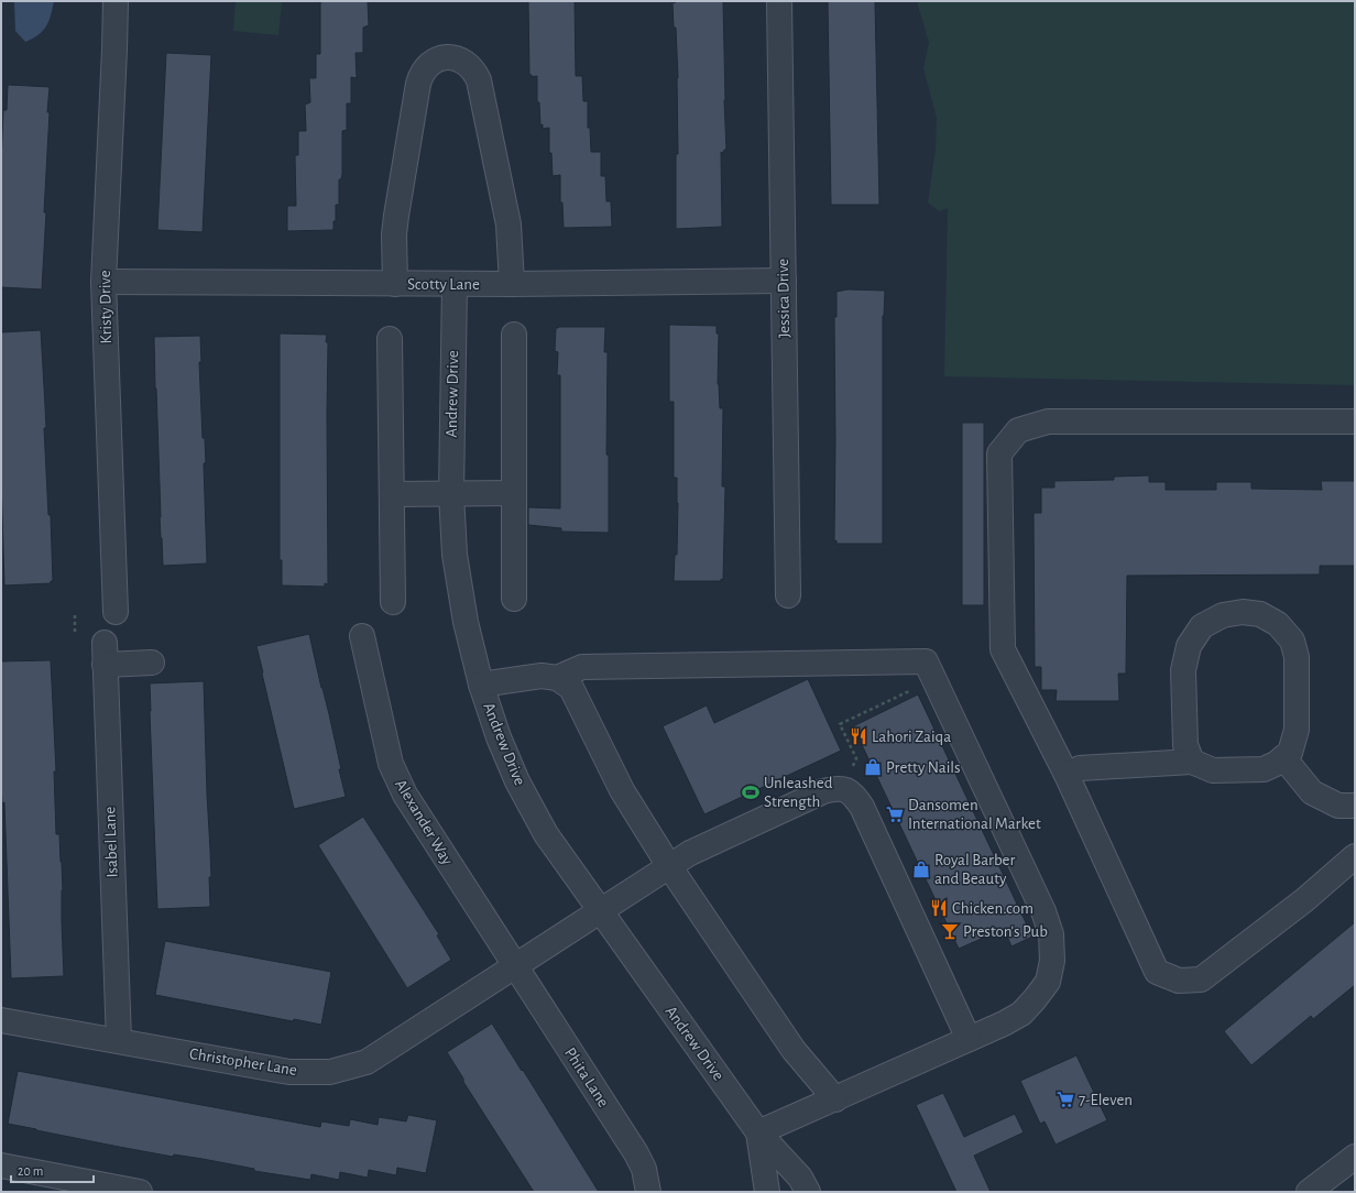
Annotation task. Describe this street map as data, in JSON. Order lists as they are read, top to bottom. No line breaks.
{"streets":{"street":["Scotty Lane","Jessica Drive","Kristy Drive","Andrew Drive","Alexander Way","Isabel Lane","Christopher Lane","Phita Lane"]},"crossings":[["Scotty Lane","Jessica Drive"],["Scotty Lane","Kristy Drive"],["Scotty Lane","Andrew Drive"],["Andrew Drive","Christopher Lane"],["Alexander Way","Christopher Lane"],["Alexander Way","Phita Lane"],["Isabel Lane","Christopher Lane"],["Christopher Lane","Phita Lane"]],"places":{"restaurant":["Lahori Zaiqa","Chicken.com"],"shop":["Pretty Nails","Royal Barber and Beauty"],"sports":["Unleashed Strength"],"supermarket":["Dansomen International Market","7-Eleven"],"bar":["Preston's Pub"]},"scale_bar":"20 m"}
